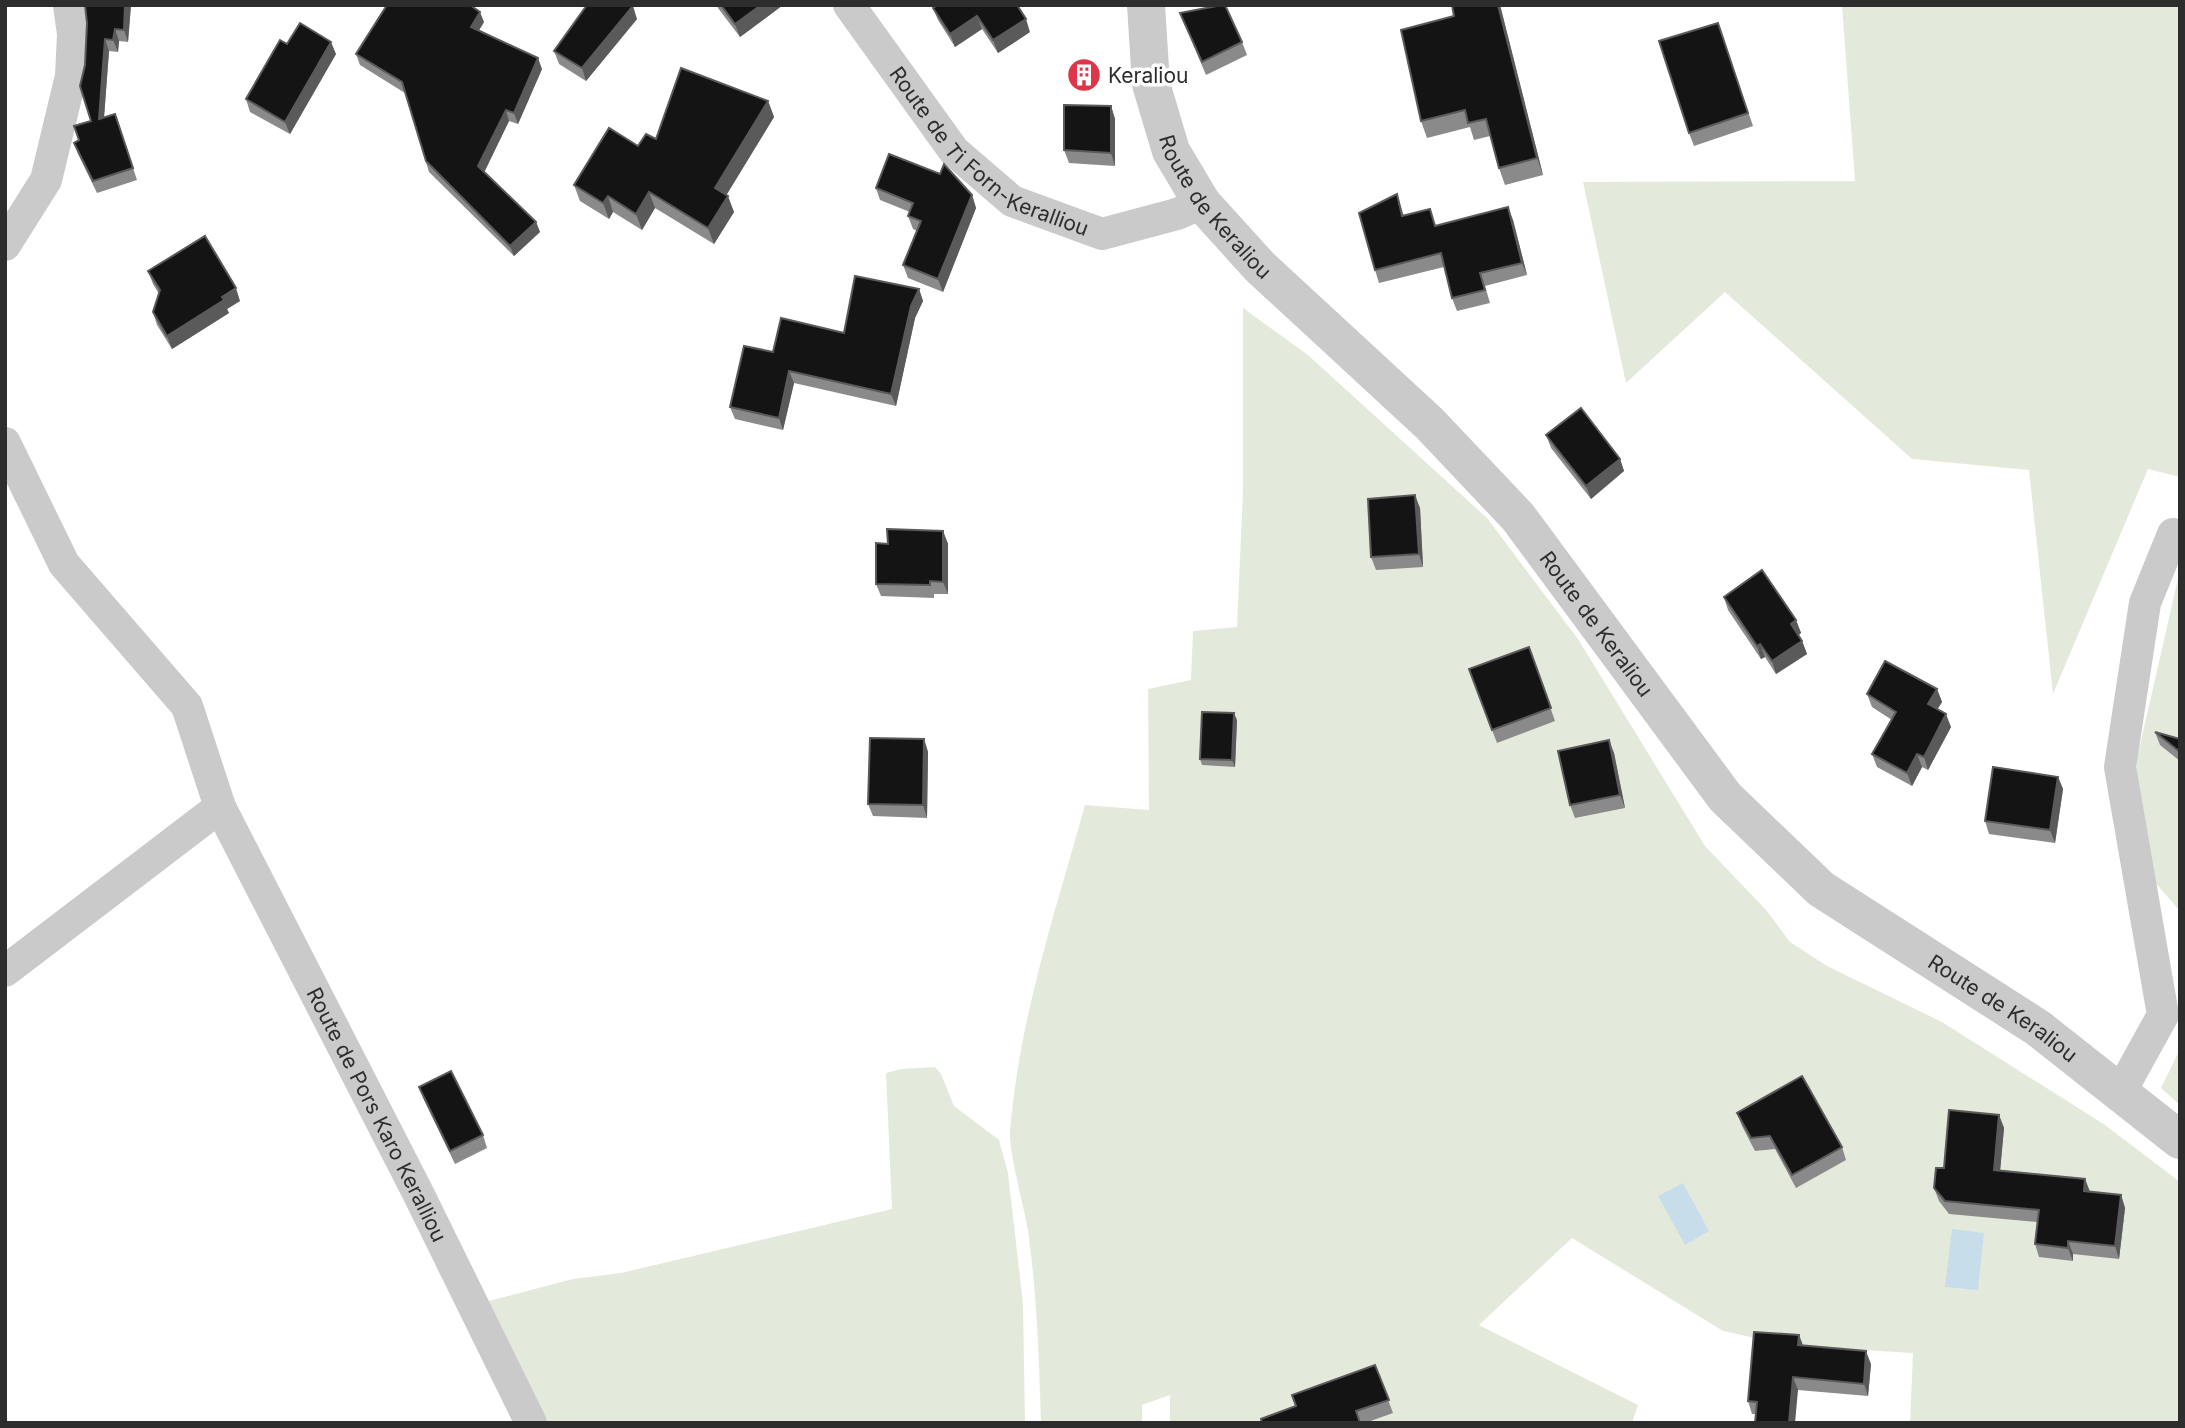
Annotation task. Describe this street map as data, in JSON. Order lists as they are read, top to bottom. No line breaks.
{"streets":{"street":["Route de Ti Forn-Keralliou","Route de Keraliou","Route de Pors Karo Keralliou"]},"crossings":[["Route de Ti Forn-Keralliou","Route de Keraliou"]],"places":{"building":["Keraliou"]}}
